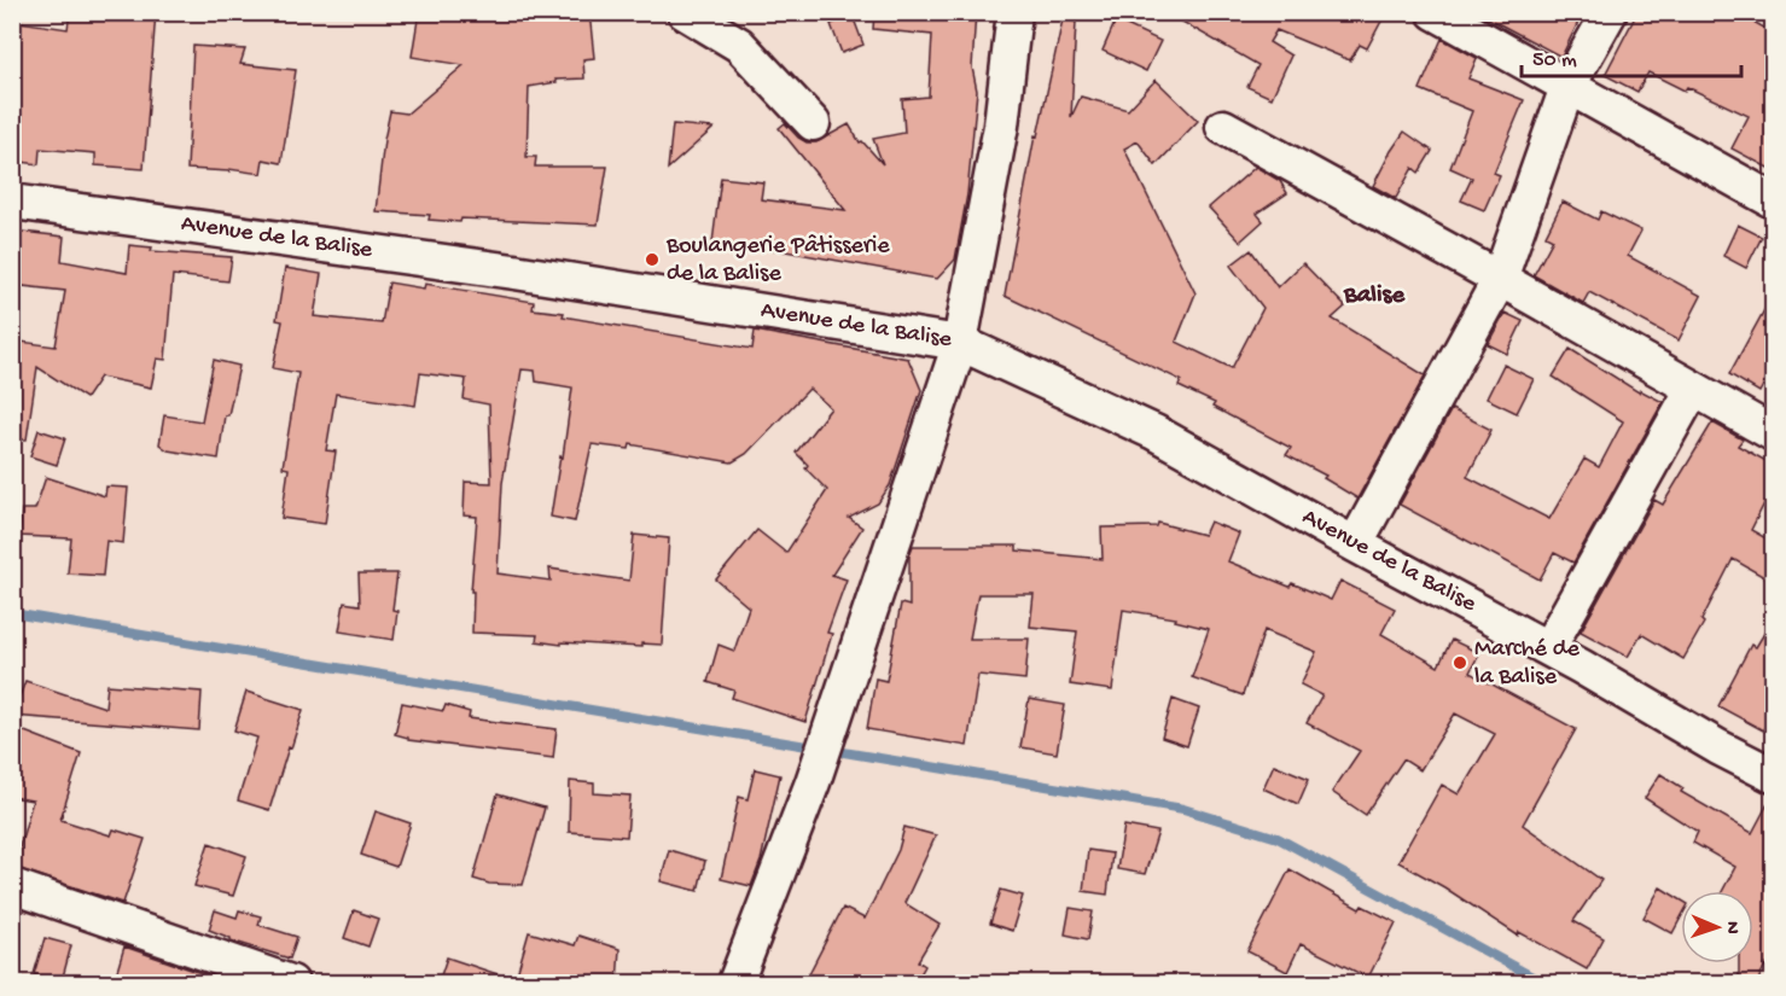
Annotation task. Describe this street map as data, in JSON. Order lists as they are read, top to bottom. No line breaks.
{"streets":{"street":["Avenue de la Balise"]},"districts":["Balise"],"places":["Boulangerie Pâtisserie de la Balise","Marché de la Balise"],"scale_bar":"50 m","north":"right"}
